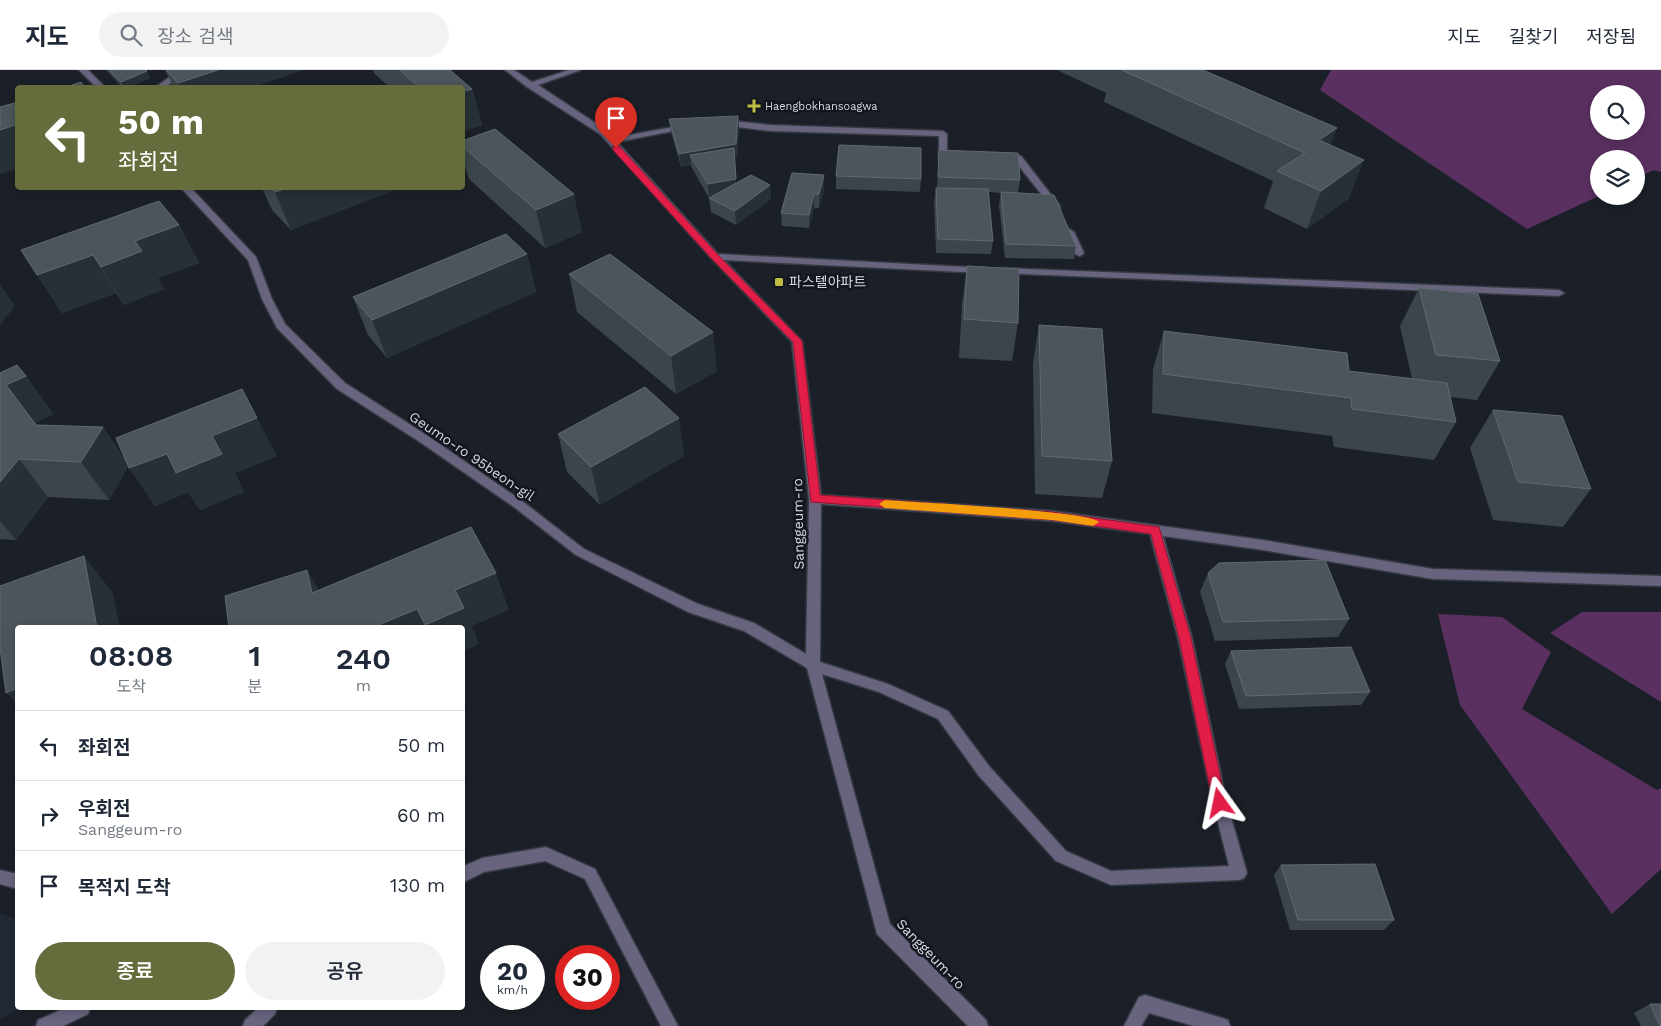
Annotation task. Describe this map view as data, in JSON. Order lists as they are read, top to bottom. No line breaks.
{"streets":{"street":["Geumo-ro 95beon-gil","Sanggeum-ro"]},"crossings":[["Geumo-ro 95beon-gil","Sanggeum-ro"]],"places":{"health":["Haengbokhansoagwa"],"transit":["파스텔아파트"]},"page":{"header":"지도","search":"장소 검색","nav":["지도","길찾기","저장됨"],"turn":["50 m","좌회전"],"eta":["08:08","도착","1","분","240","m"],"list":[{"name":"좌회전","value":"50 m"},{"name":"우회전","note":"Sanggeum-ro","value":"60 m"},{"name":"목적지 도착","value":"130 m"}],"buttons":["종료","공유"],"speed":"20 km/h","limit":"30"}}
